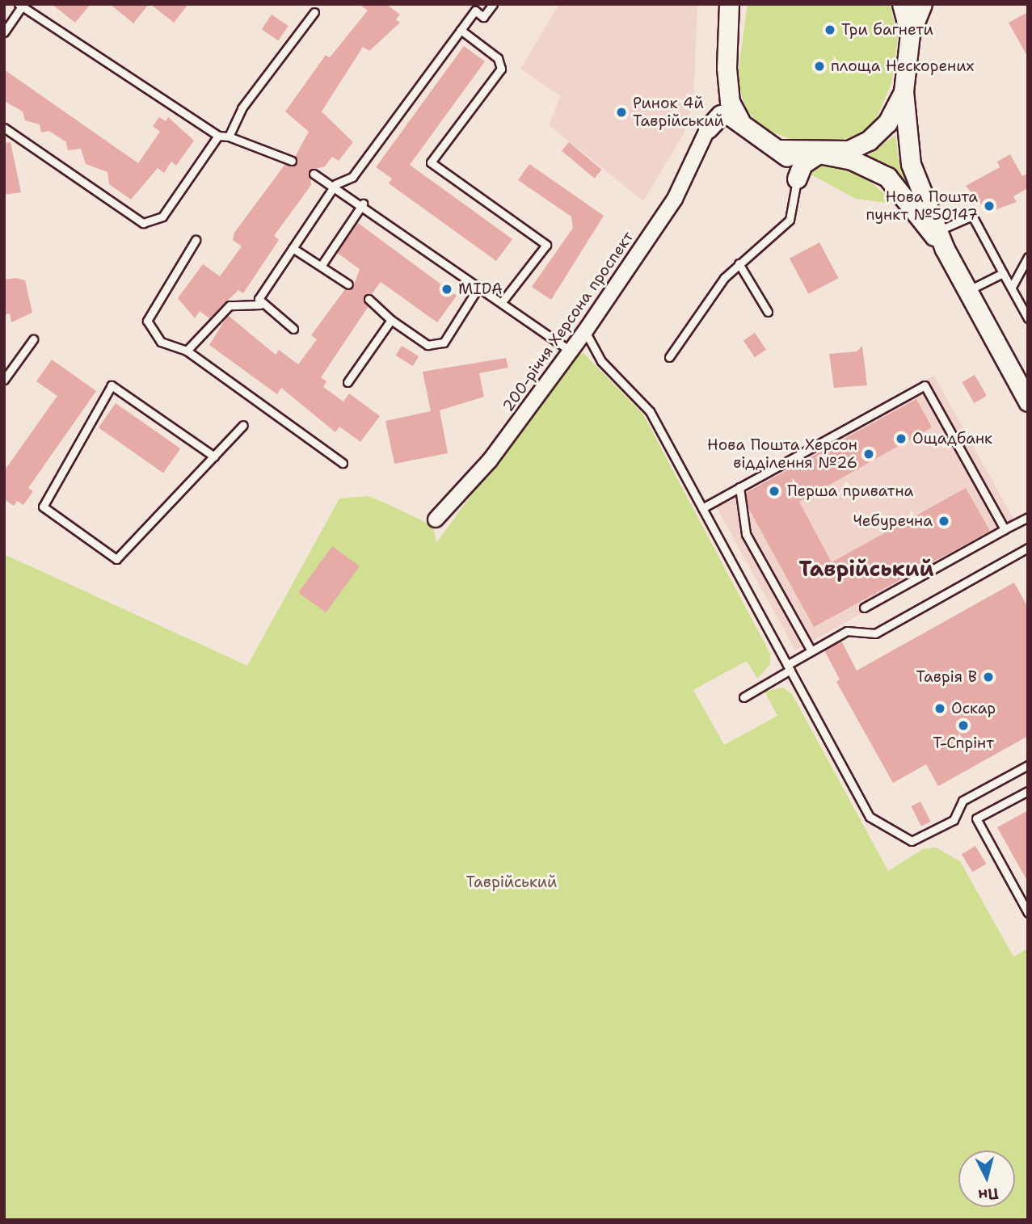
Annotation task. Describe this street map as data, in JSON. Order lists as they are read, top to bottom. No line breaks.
{"streets":{"street":["200-річчя Херсона проспект"]},"districts":["Таврійський"],"parks":["Таврійський"],"places":["Три багнети","площа Нескорених","Ринок 4й Таврійський","Нова Пошта пункт №50147","MIDA","Ощадбанк","Нова Пошта Херсон відділення №26","Перша приватна","Чебуречна","Таврія В","Оскар","Т-Спрінт"],"north":"bottom"}
